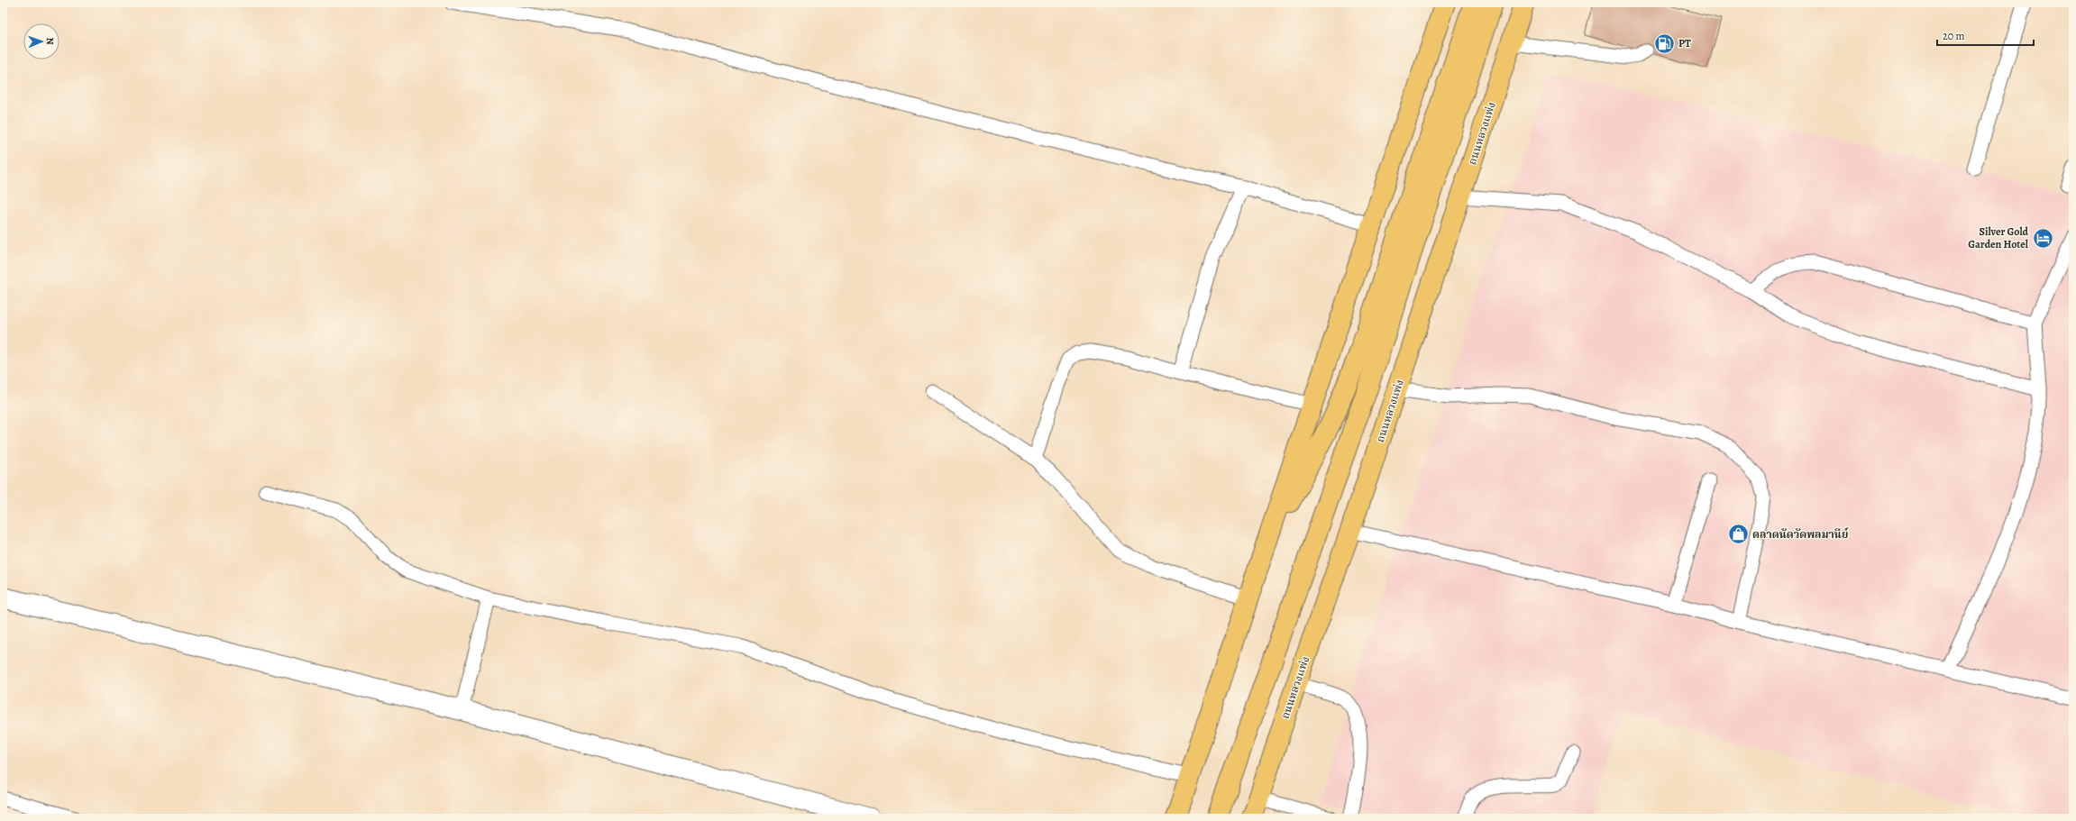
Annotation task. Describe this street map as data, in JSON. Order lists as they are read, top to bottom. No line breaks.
{"streets":{"main road":["ถนนหลวงแพ่ง"]},"places":{"fuel station":["PT"],"hotel":["Silver Gold Garden Hotel"],"shop":["ตลาดนัดวัดพลมานีย์"]},"scale_bar":"20 m","north":"right"}
